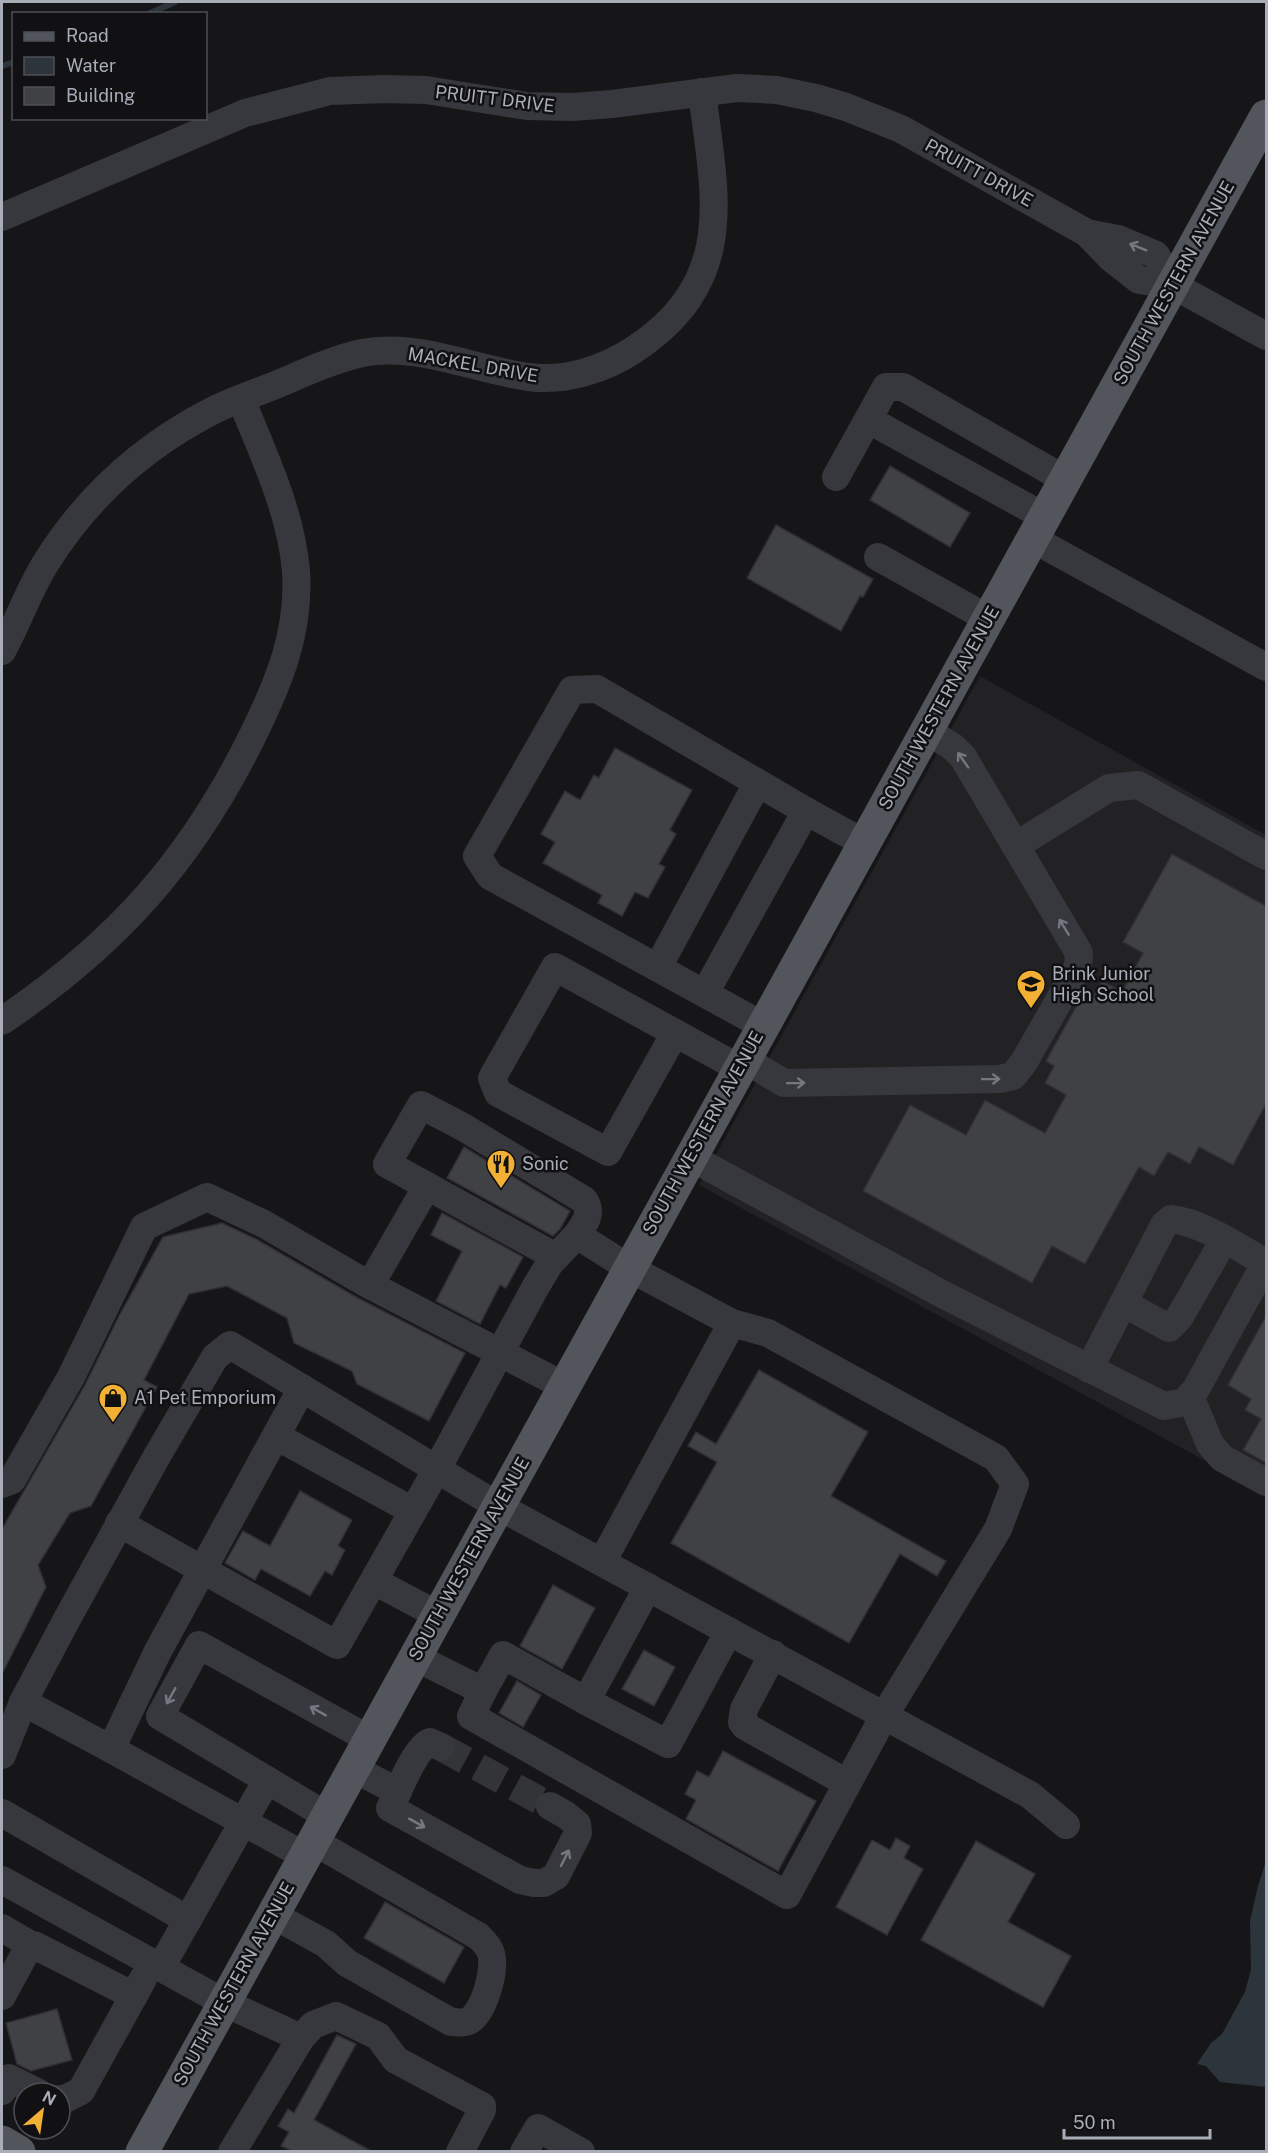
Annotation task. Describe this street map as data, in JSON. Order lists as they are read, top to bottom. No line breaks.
{"streets":{"main road":["SOUTH WESTERN AVENUE"],"street":["PRUITT DRIVE","MACKEL DRIVE"]},"crossings":[["PRUITT DRIVE","SOUTH WESTERN AVENUE"],["PRUITT DRIVE","MACKEL DRIVE"]],"places":{"school or university":["Brink Junior High School"],"restaurant":["Sonic"],"shop":["A1 Pet Emporium"]},"legend":["Road","Water","Building"],"scale_bar":"50 m","north":"top right"}
